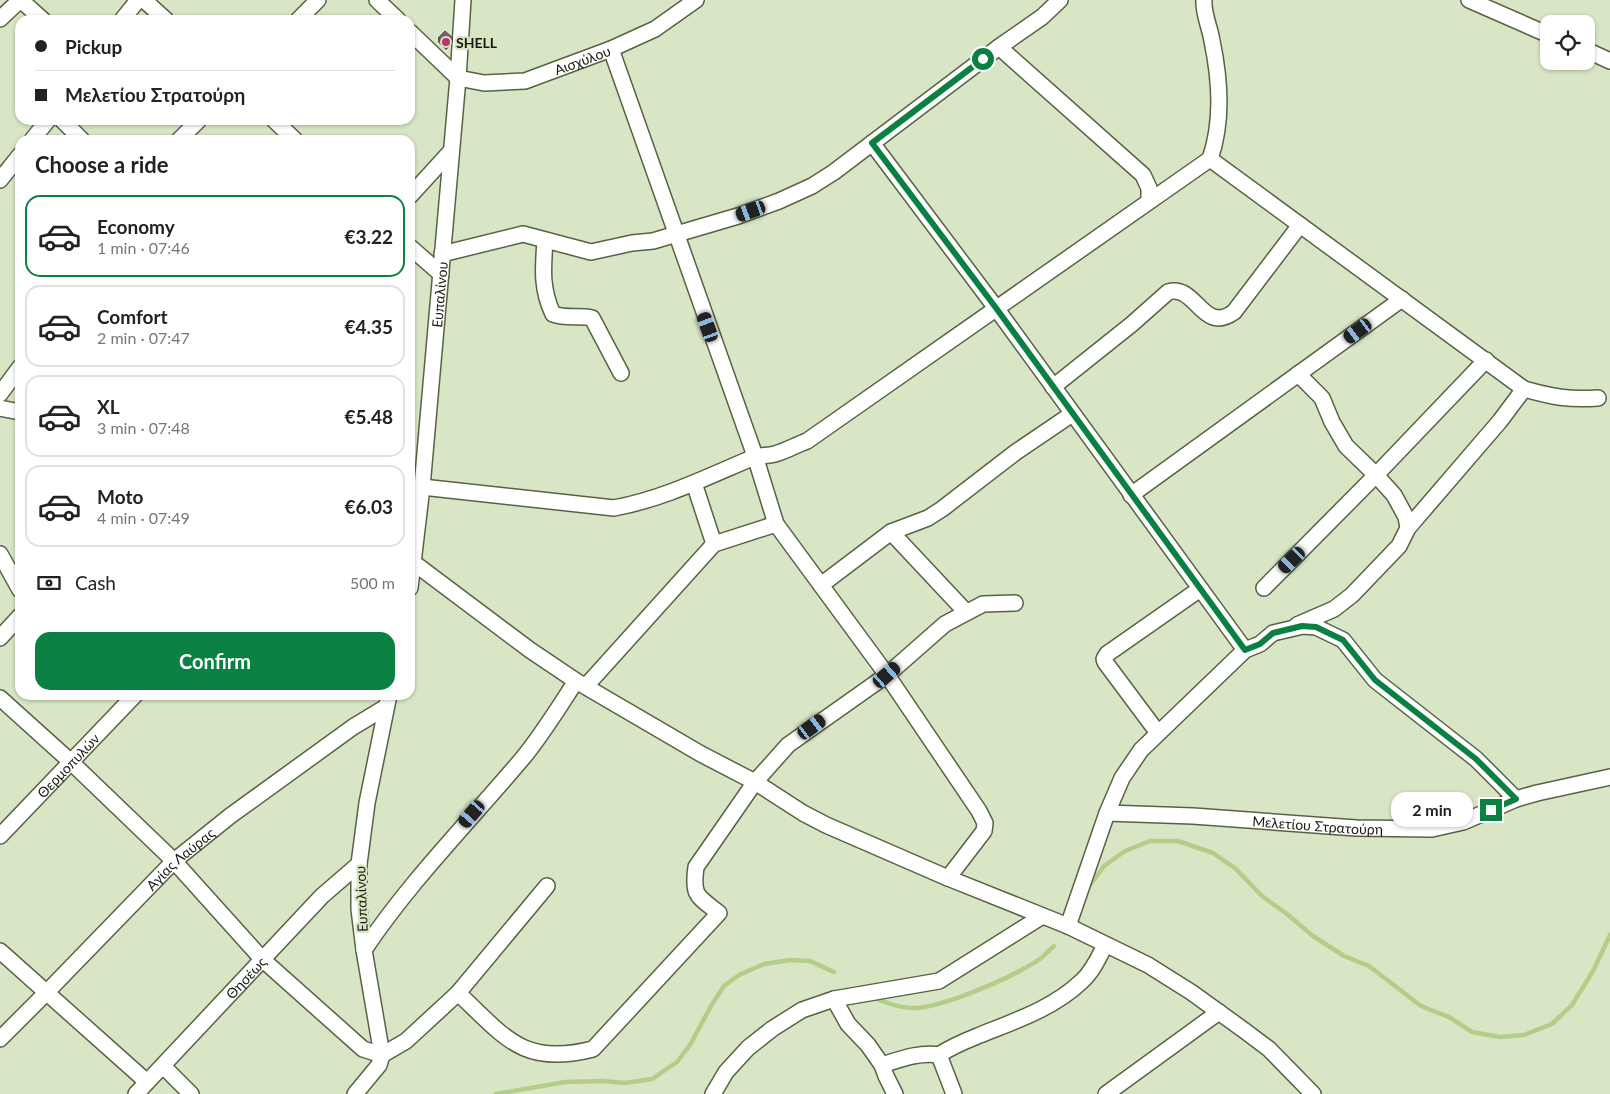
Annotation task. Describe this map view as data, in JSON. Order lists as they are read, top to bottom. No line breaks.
{"streets":{"street":["Αισχύλου","Ευπαλίνου","Θερμοπυλών","Μελετίου Στρατούρη","Αγίας Λαύρας","Θησέως"]},"crossings":[["Αισχύλου","Ευπαλίνου"],["Ευπαλίνου","Αγίας Λαύρας"],["Ευπαλίνου","Θησέως"]],"places":["SHELL"],"page":{"banner":["Pickup","Μελετίου Στρατούρη"],"heading":"Choose a ride","list":[{"name":"Economy","note":"1 min · 07:46","value":"€3.22"},{"name":"Comfort","note":"2 min · 07:47","value":"€4.35"},{"name":"XL","note":"3 min · 07:48","value":"€5.48"},{"name":"Moto","note":"4 min · 07:49","value":"€6.03"}],"pay":["Cash","500 m"],"buttons":"Confirm","bubble":"2 min"}}
